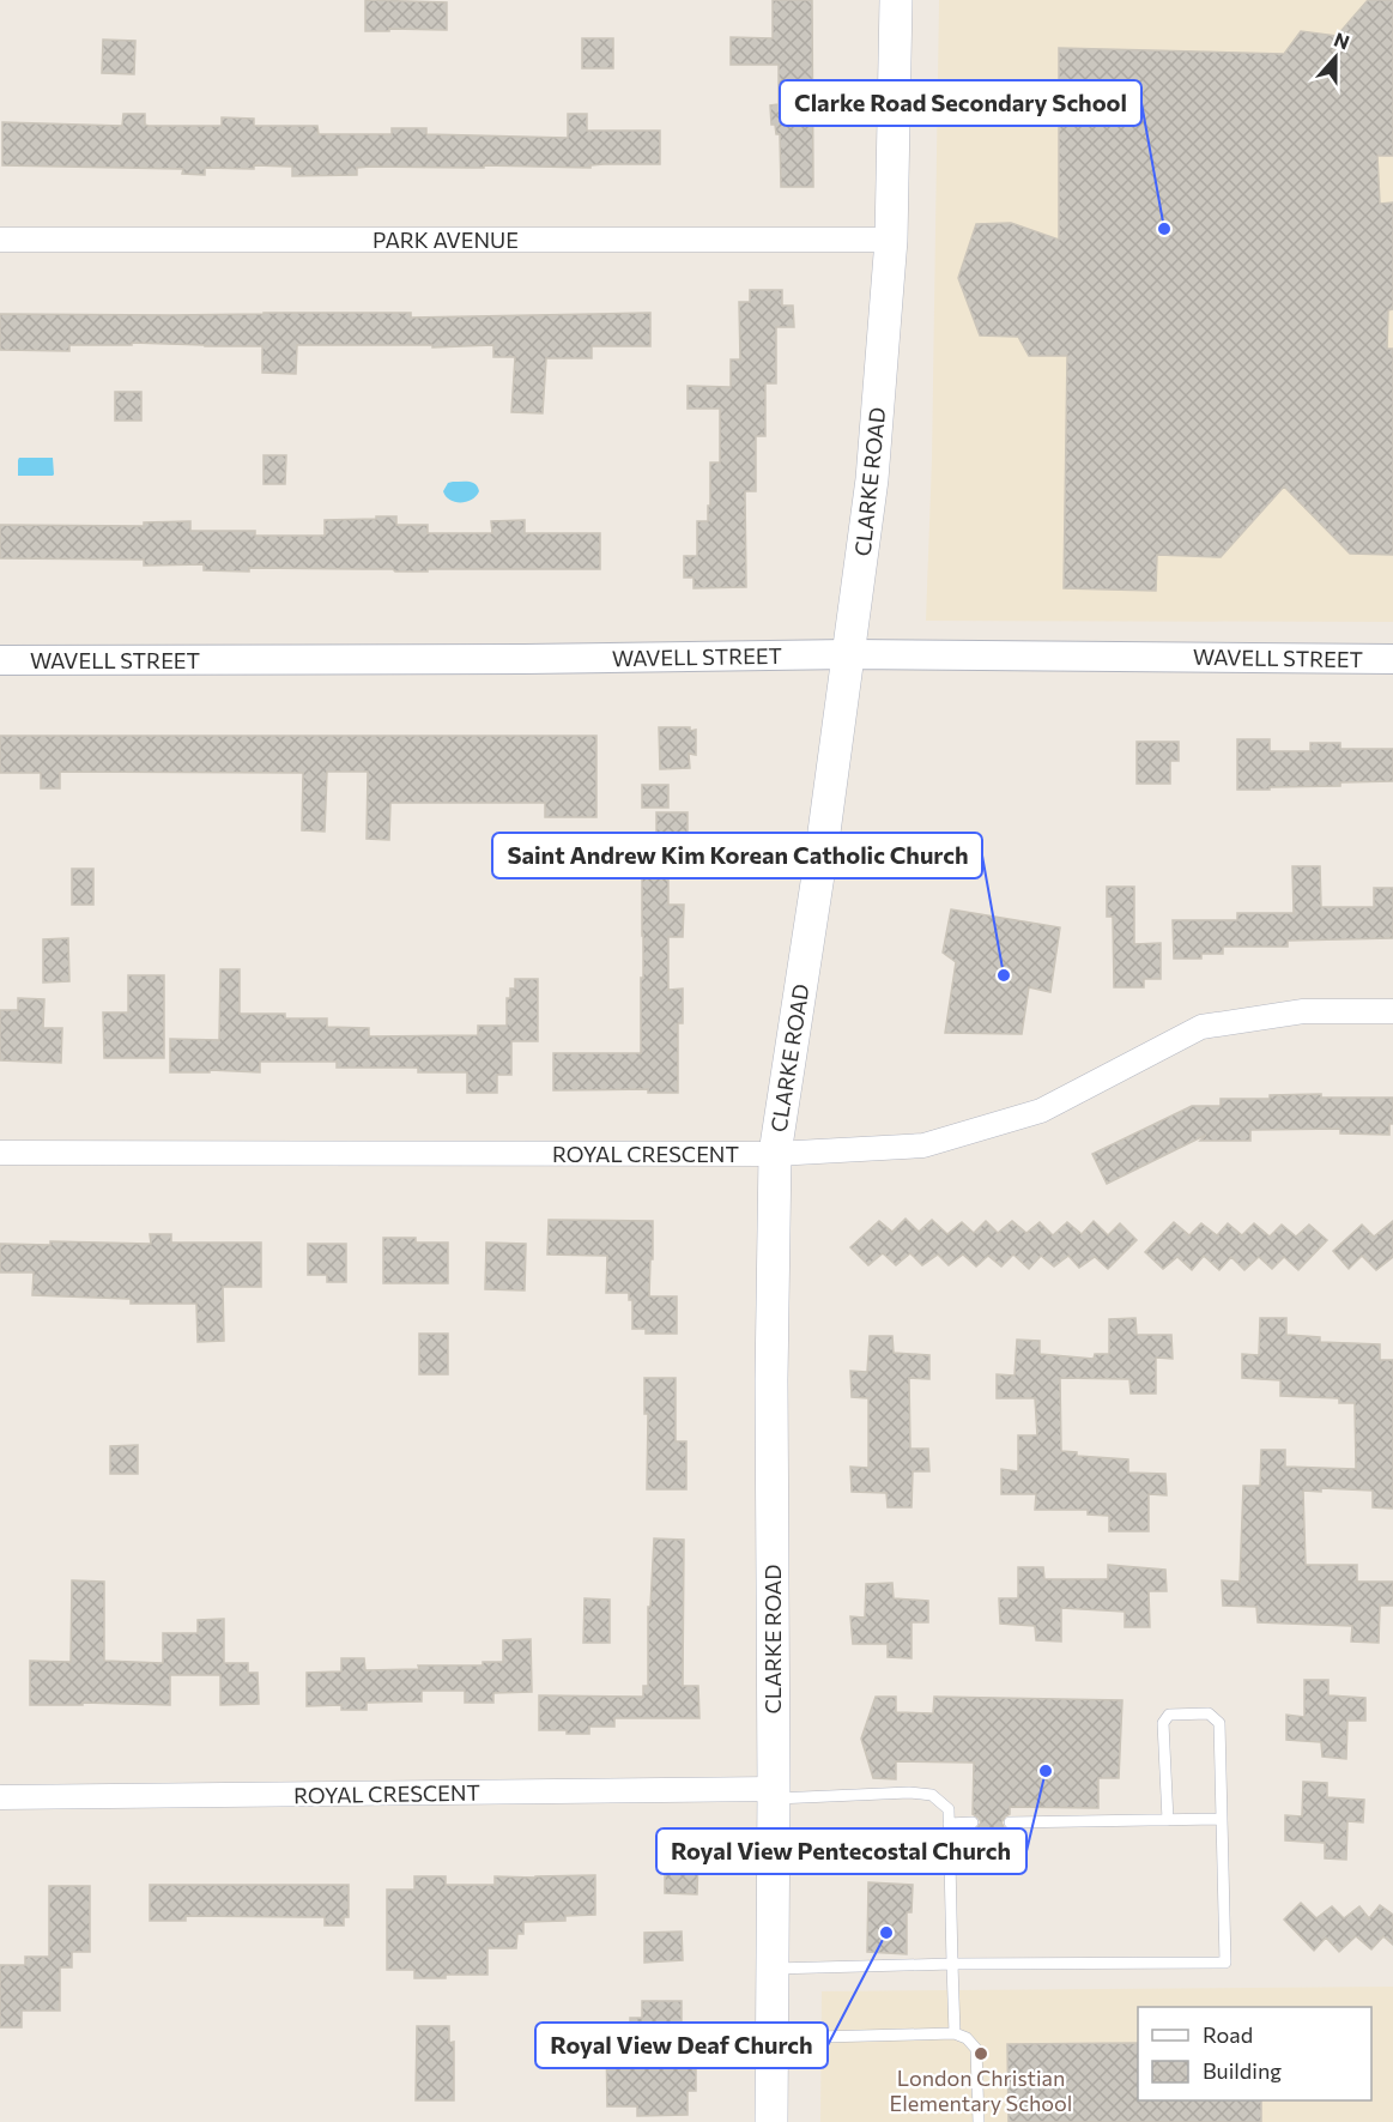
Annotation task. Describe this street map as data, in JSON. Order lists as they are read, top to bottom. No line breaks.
{"streets":{"main road":["CLARKE ROAD"],"street":["PARK AVENUE","WAVELL STREET","ROYAL CRESCENT"]},"crossings":[["PARK AVENUE","CLARKE ROAD"],["CLARKE ROAD","WAVELL STREET"],["CLARKE ROAD","ROYAL CRESCENT"]],"places":["Clarke Road Secondary School","Saint Andrew Kim Korean Catholic Church","Royal View Pentecostal Church","Royal View Deaf Church","London Christian Elementary School"],"legend":["Road","Building"],"north":"top"}
